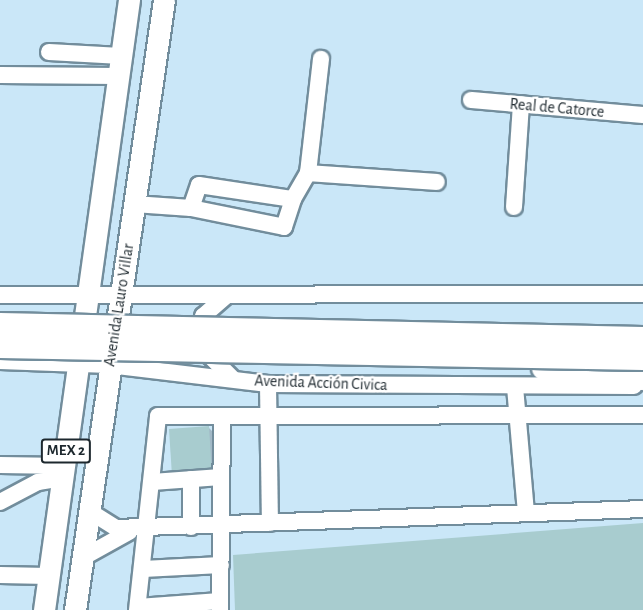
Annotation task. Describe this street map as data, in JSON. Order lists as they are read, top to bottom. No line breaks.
{"streets":{"highway":["Avenida Acción Civica"],"main road":["Avenida Lauro Villar","MEX 2"],"street":["Real de Catorce"]},"crossings":[["Avenida Lauro Villar","Avenida Acción Civica"]]}
